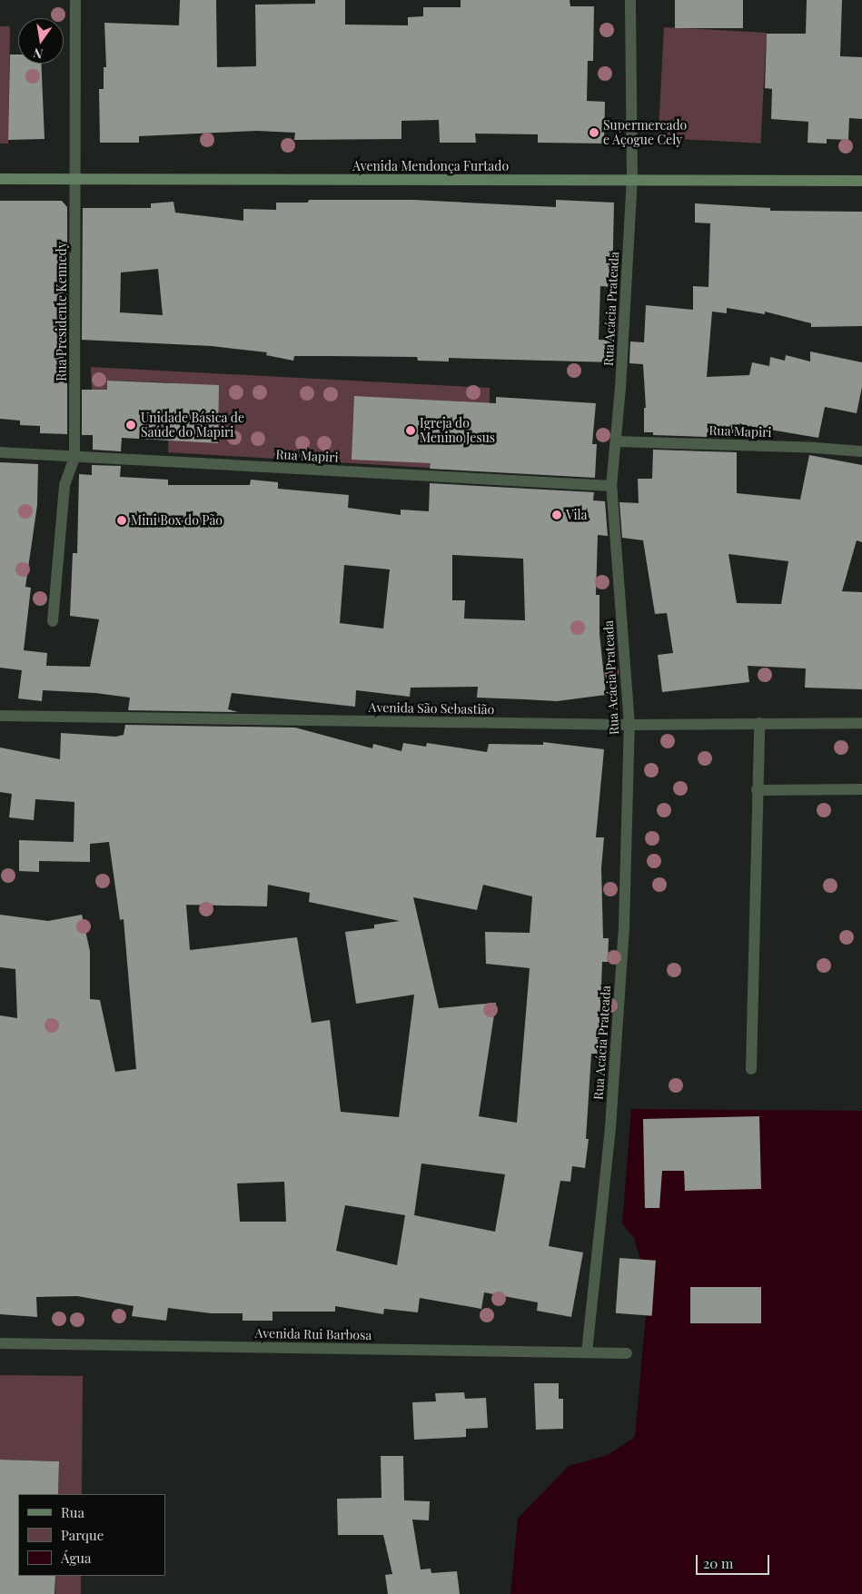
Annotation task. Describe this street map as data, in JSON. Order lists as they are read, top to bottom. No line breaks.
{"streets":{"street":["Avenida Mendonça Furtado","Rua Acácia Prateada","Rua Presidente Kennedy","Rua Mapiri","Avenida São Sebastião","Avenida Rui Barbosa"]},"crossings":[["Avenida Mendonça Furtado","Rua Acácia Prateada"],["Avenida Mendonça Furtado","Rua Presidente Kennedy"],["Rua Acácia Prateada","Rua Mapiri"],["Rua Acácia Prateada","Avenida São Sebastião"],["Rua Acácia Prateada","Avenida Rui Barbosa"],["Rua Presidente Kennedy","Rua Mapiri"]],"places":["Supermercado e Açogue Cely","Unidade Básica de Saúde do Mapiri","Igreja do Menino Jesus","Vila","Mini Box do Pão"],"legend":["Rua","Parque","Água"],"scale_bar":"20 m","north":"bottom"}
